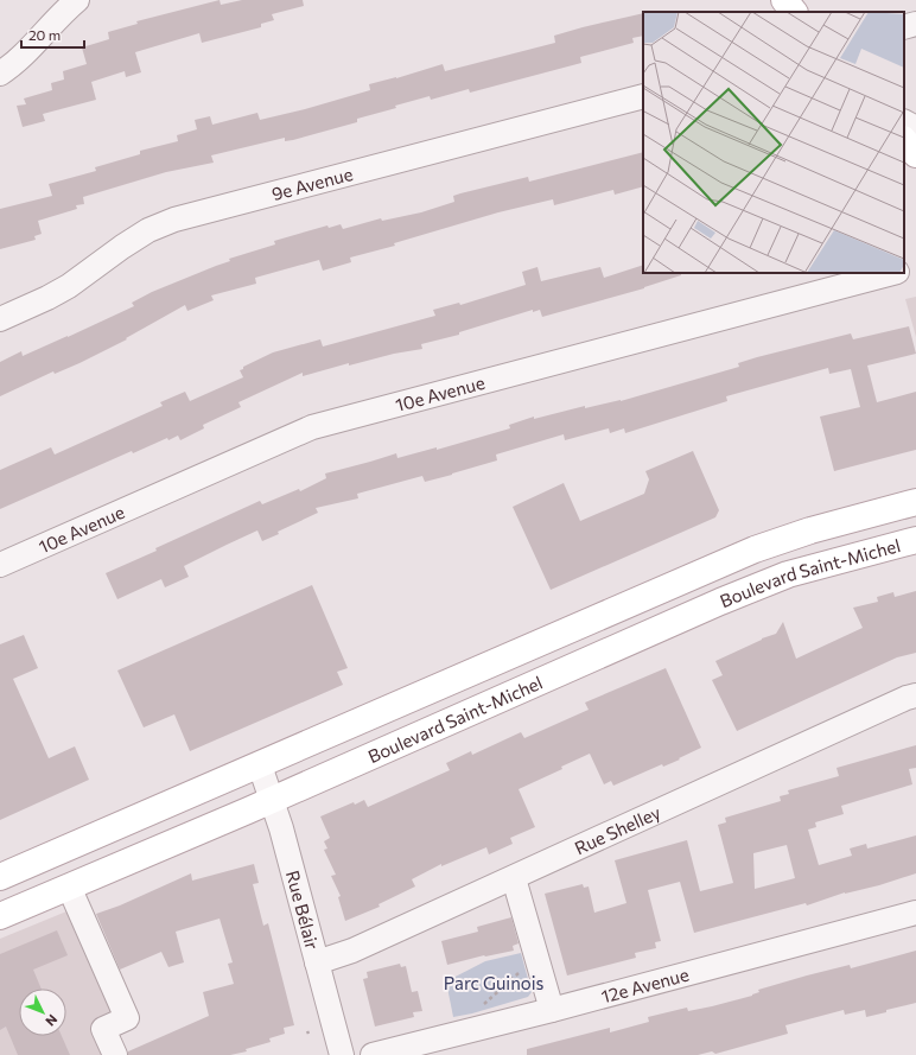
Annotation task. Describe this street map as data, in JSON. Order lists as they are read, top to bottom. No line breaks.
{"streets":{"main road":["Boulevard Saint-Michel"],"street":["9e Avenue","10e Avenue","Rue Shelley","Rue Bélair","12e Avenue"]},"crossings":[["Boulevard Saint-Michel","Rue Bélair"],["Rue Shelley","Rue Bélair"]],"parks":["Parc Guinois"],"scale_bar":"20 m","north":"bottom right"}
